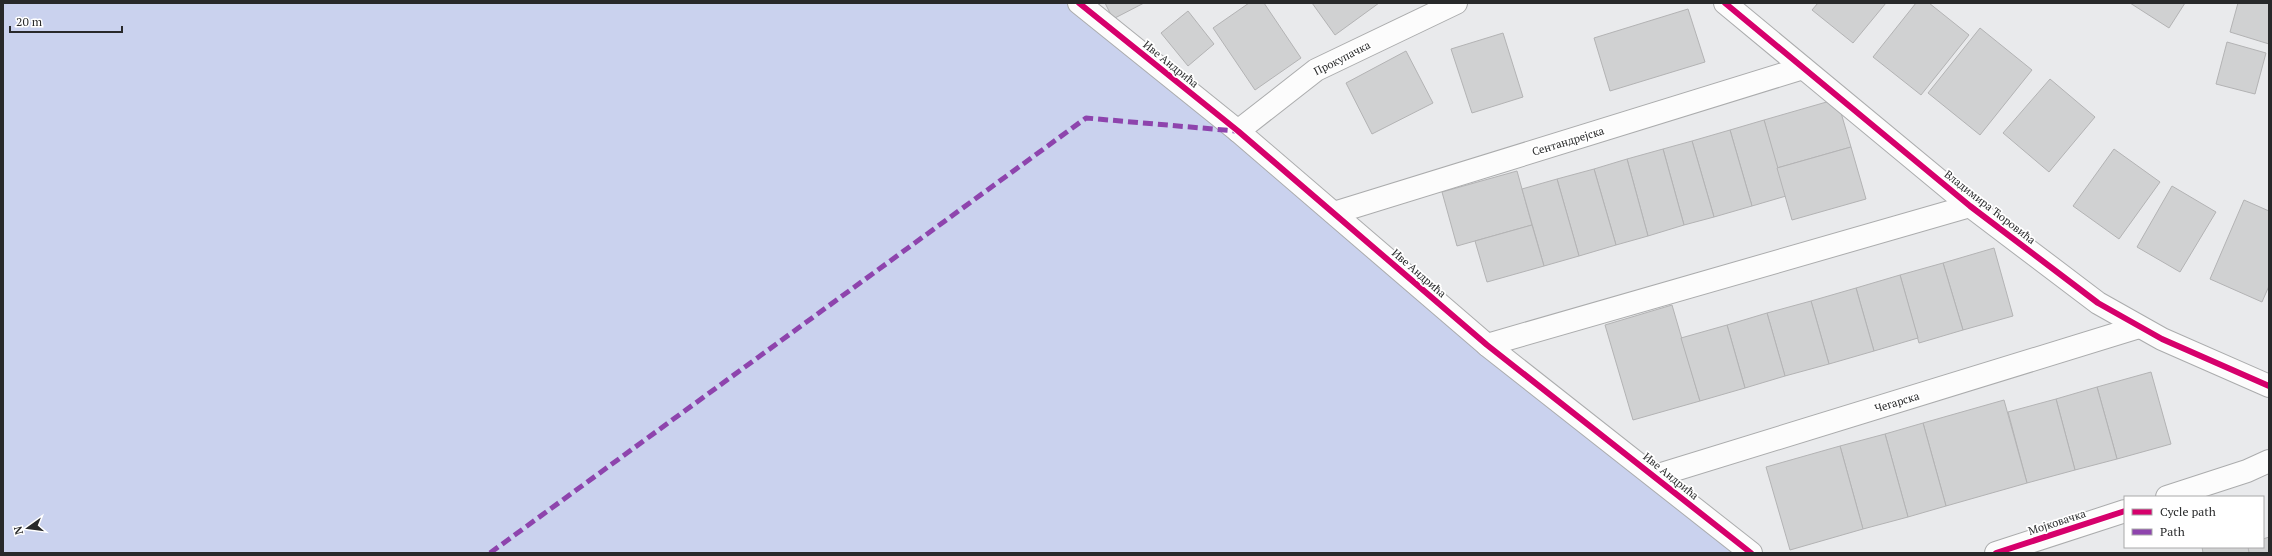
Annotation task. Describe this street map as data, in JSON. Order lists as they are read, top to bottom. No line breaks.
{"streets":{"street":["Прокупачка","Иве Андрића","Сентандрејска","Владимира Ћоровића","Чегарска","Мојковачка"]},"crossings":[["Прокупачка","Иве Андрића"],["Иве Андрића","Сентандрејска"],["Иве Андрића","Чегарска"],["Сентандрејска","Владимира Ћоровића"],["Владимира Ћоровића","Чегарска"]],"legend":["Cycle path","Path"],"scale_bar":"20 m","north":"left"}
